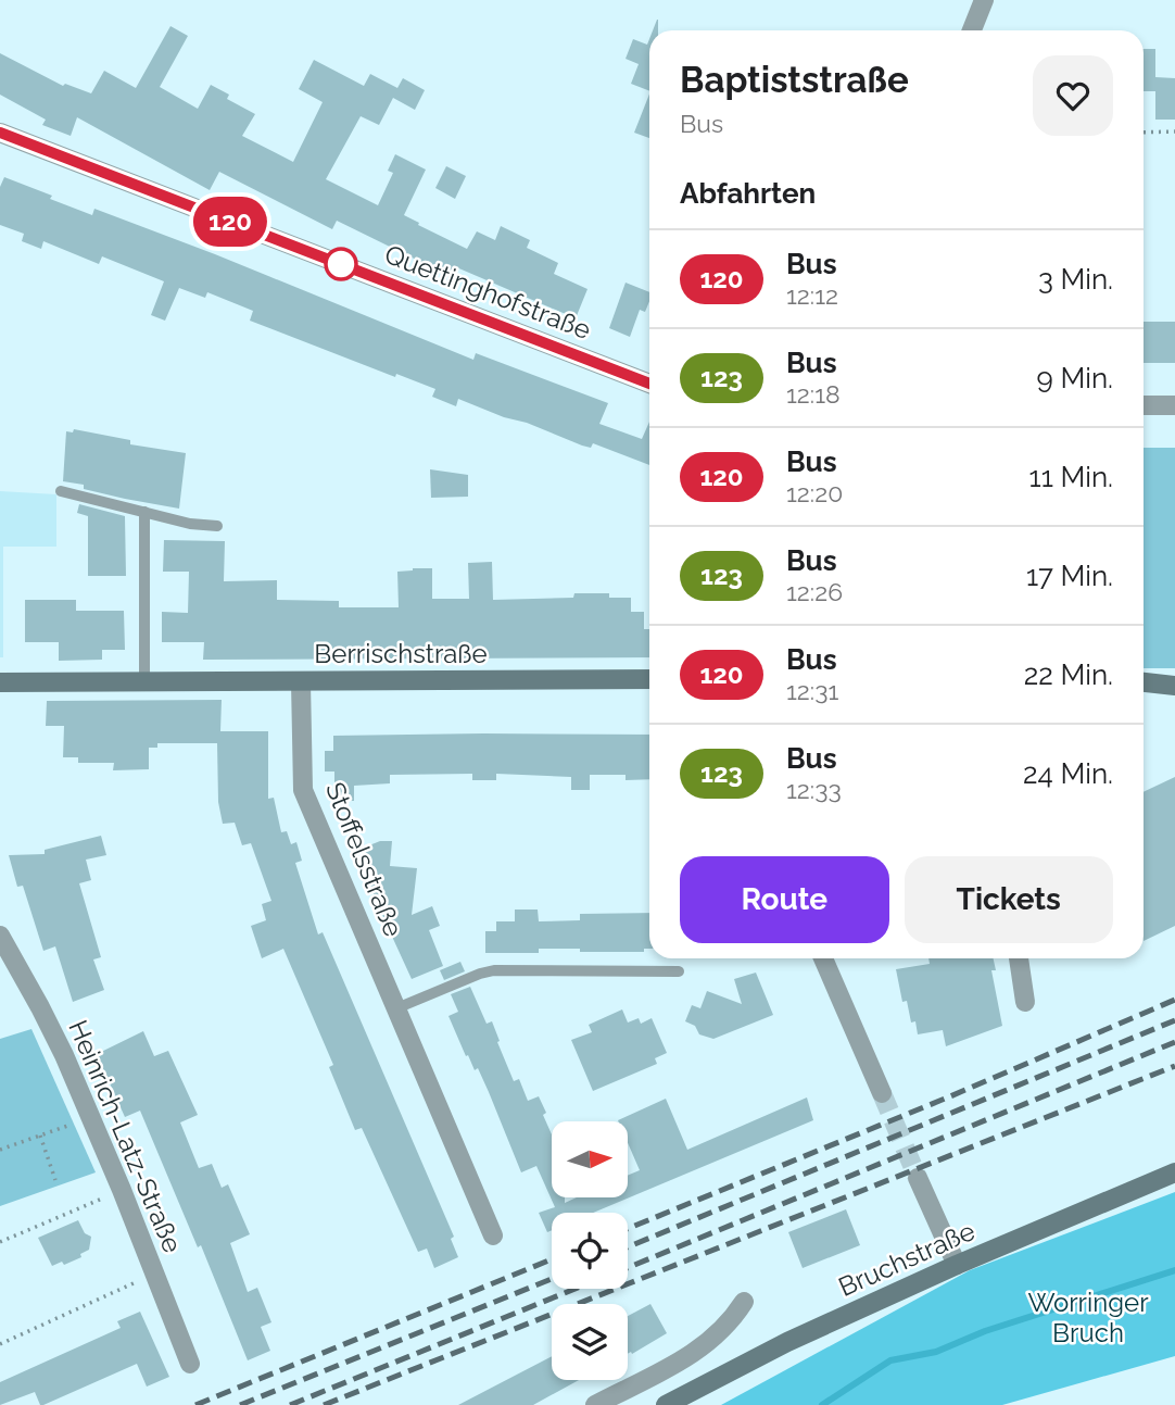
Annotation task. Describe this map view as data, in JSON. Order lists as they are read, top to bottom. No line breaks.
{"streets":{"street":["Quettinghofstraße","Berrischstraße","Stoffelsstraße","Heinrich-Latz-Straße","Bruchstraße"]},"crossings":[["Berrischstraße","Stoffelsstraße"]],"parks":["Worringer Bruch"],"lines":["bus line 120"],"north":"right","page":{"on_map":"120","heading":[["Baptiststraße","Bus"],"Abfahrten"],"list":[{"mark":"120","name":"Bus","note":"12:12","value":"3 Min."},{"mark":"123","name":"Bus","note":"12:18","value":"9 Min."},{"mark":"120","name":"Bus","note":"12:20","value":"11 Min."},{"mark":"123","name":"Bus","note":"12:26","value":"17 Min."},{"mark":"120","name":"Bus","note":"12:31","value":"22 Min."},{"mark":"123","name":"Bus","note":"12:33","value":"24 Min."}],"buttons":["Route","Tickets"]}}
